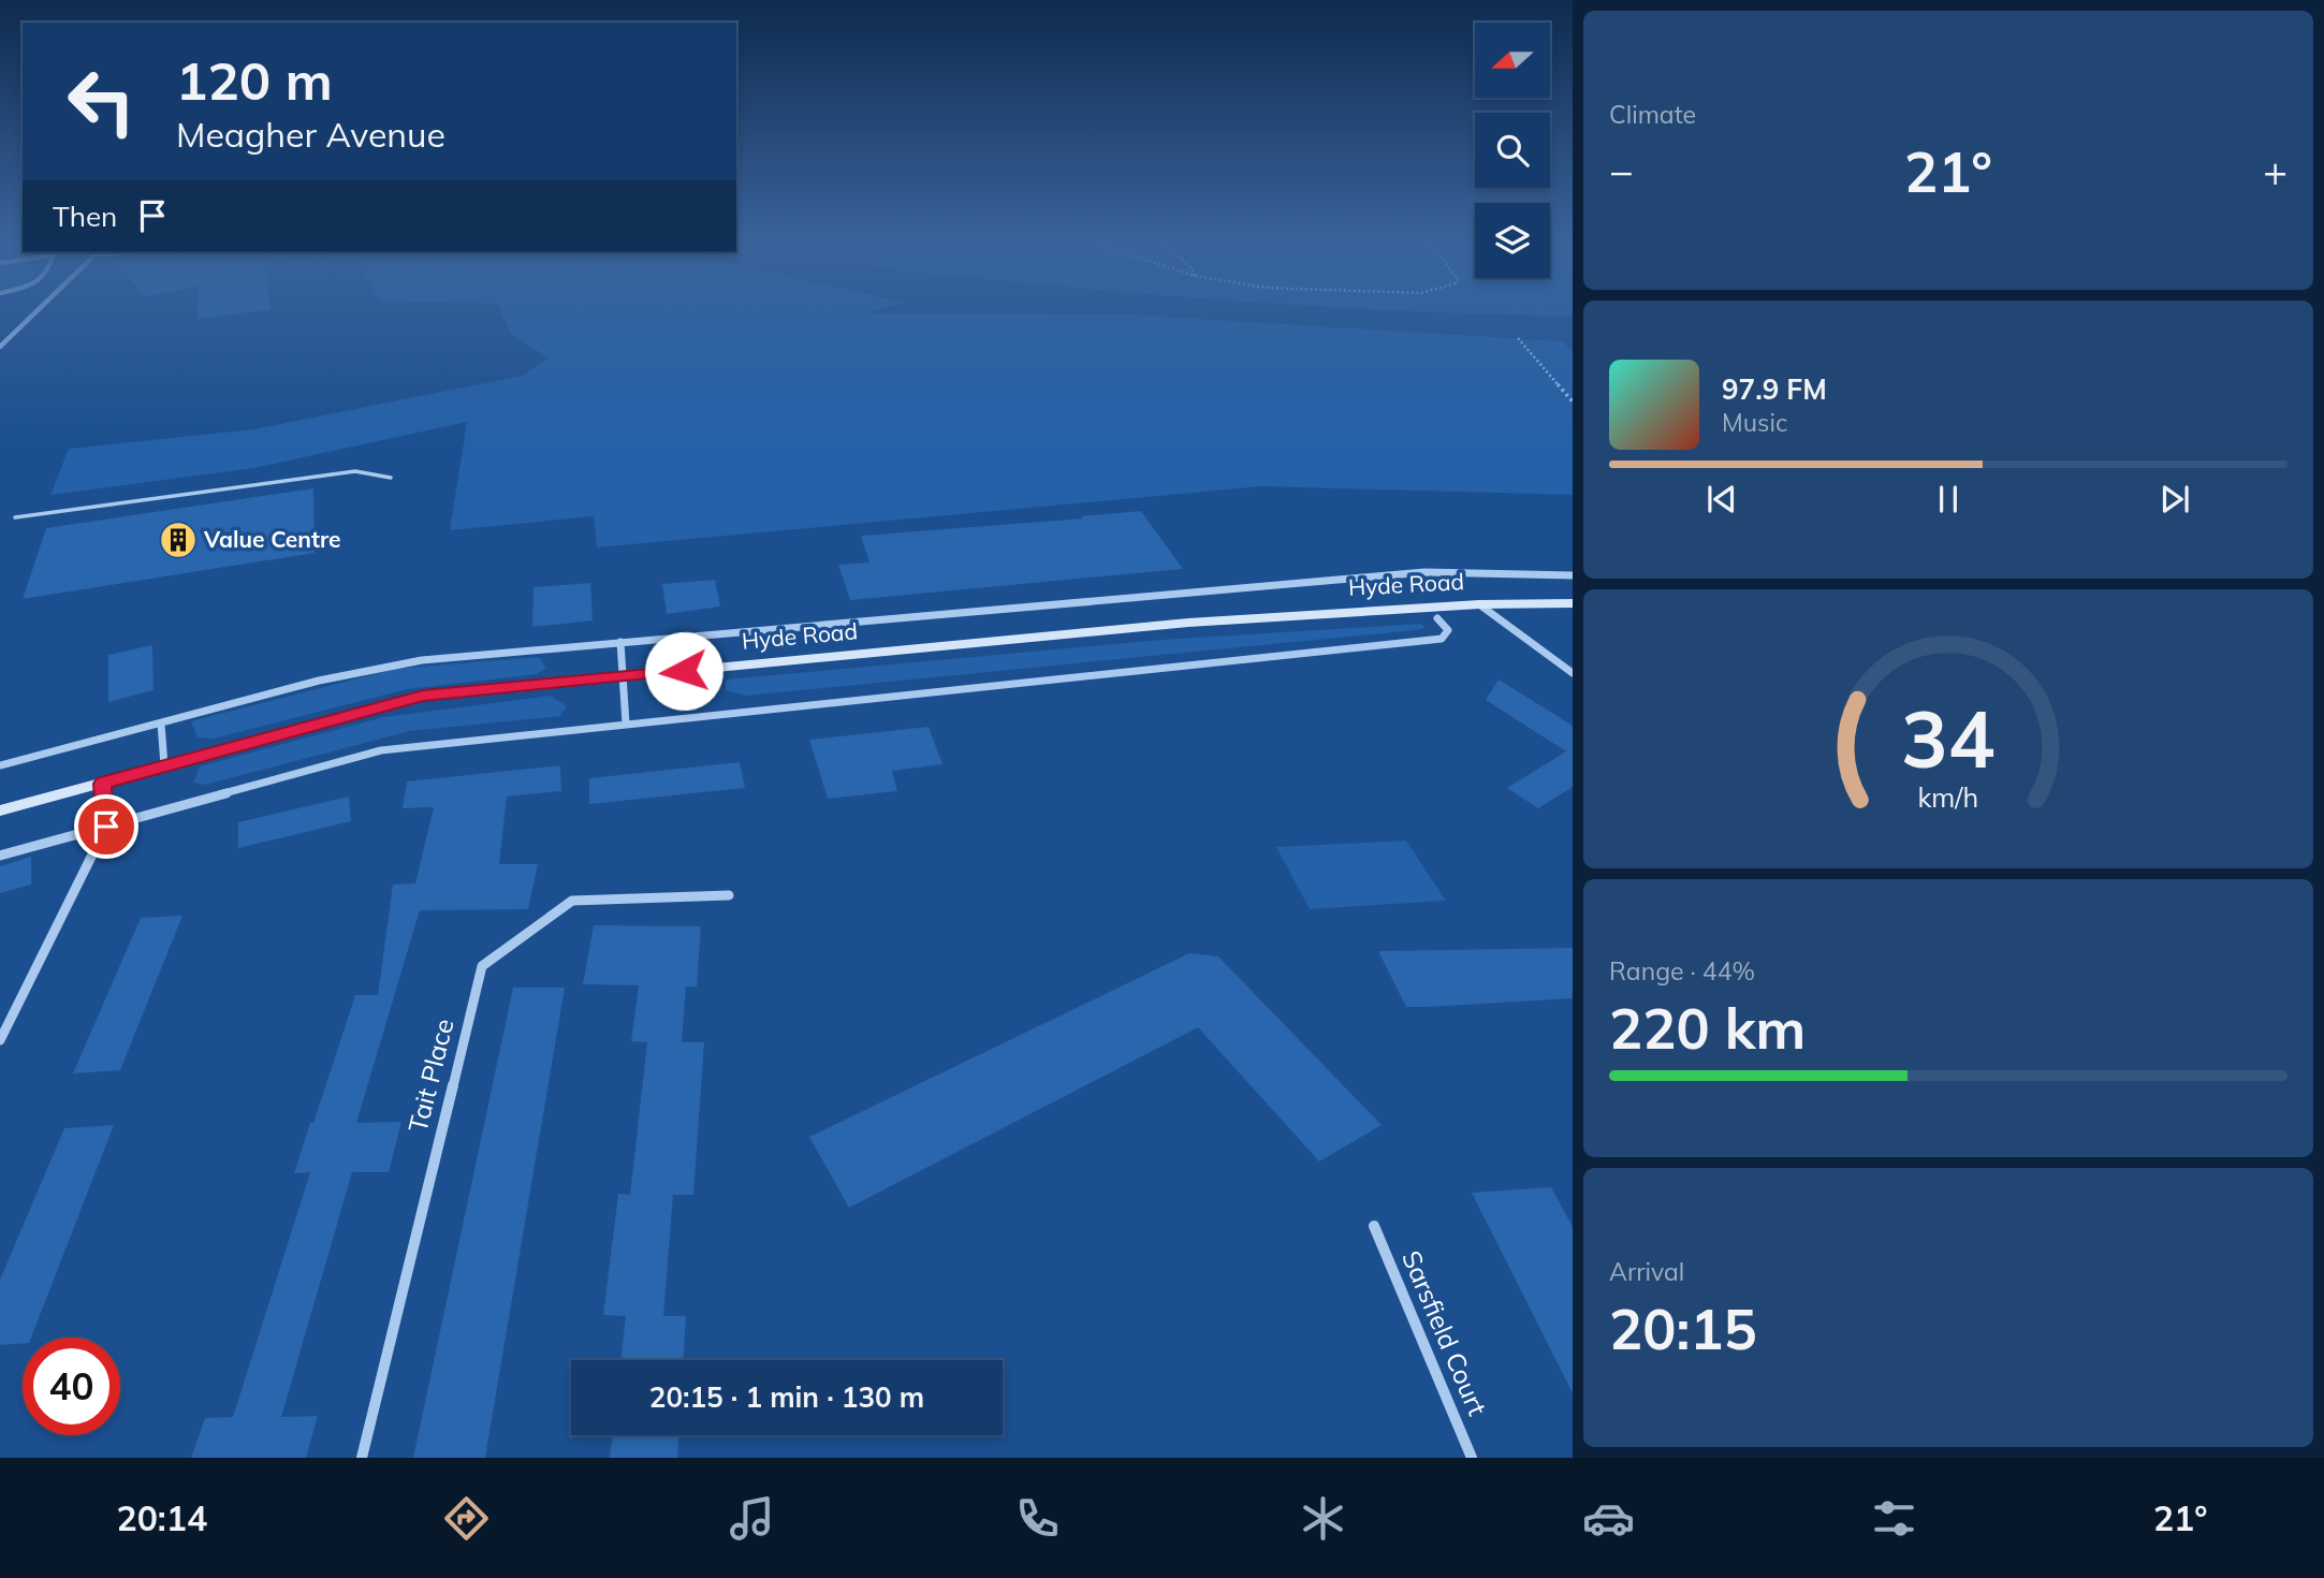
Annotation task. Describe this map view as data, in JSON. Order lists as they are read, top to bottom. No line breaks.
{"streets":{"street":["Hyde Road","Tait Place","Sarsfield Court"]},"places":{"building":["Value Centre"]},"north":"left","page":{"tile":["Climate",["Range · 44%","220 km"],["Arrival","20:15"]],"turn":["120 m","Meagher Avenue"],"heat":["−","21°","+"],"then":"Then","song":["97.9 FM","Music"],"limit":"40","trip":"20:15 · 1 min · 130 m","tabs":["20:14","21°"],"gauge":["34","km/h"]}}
